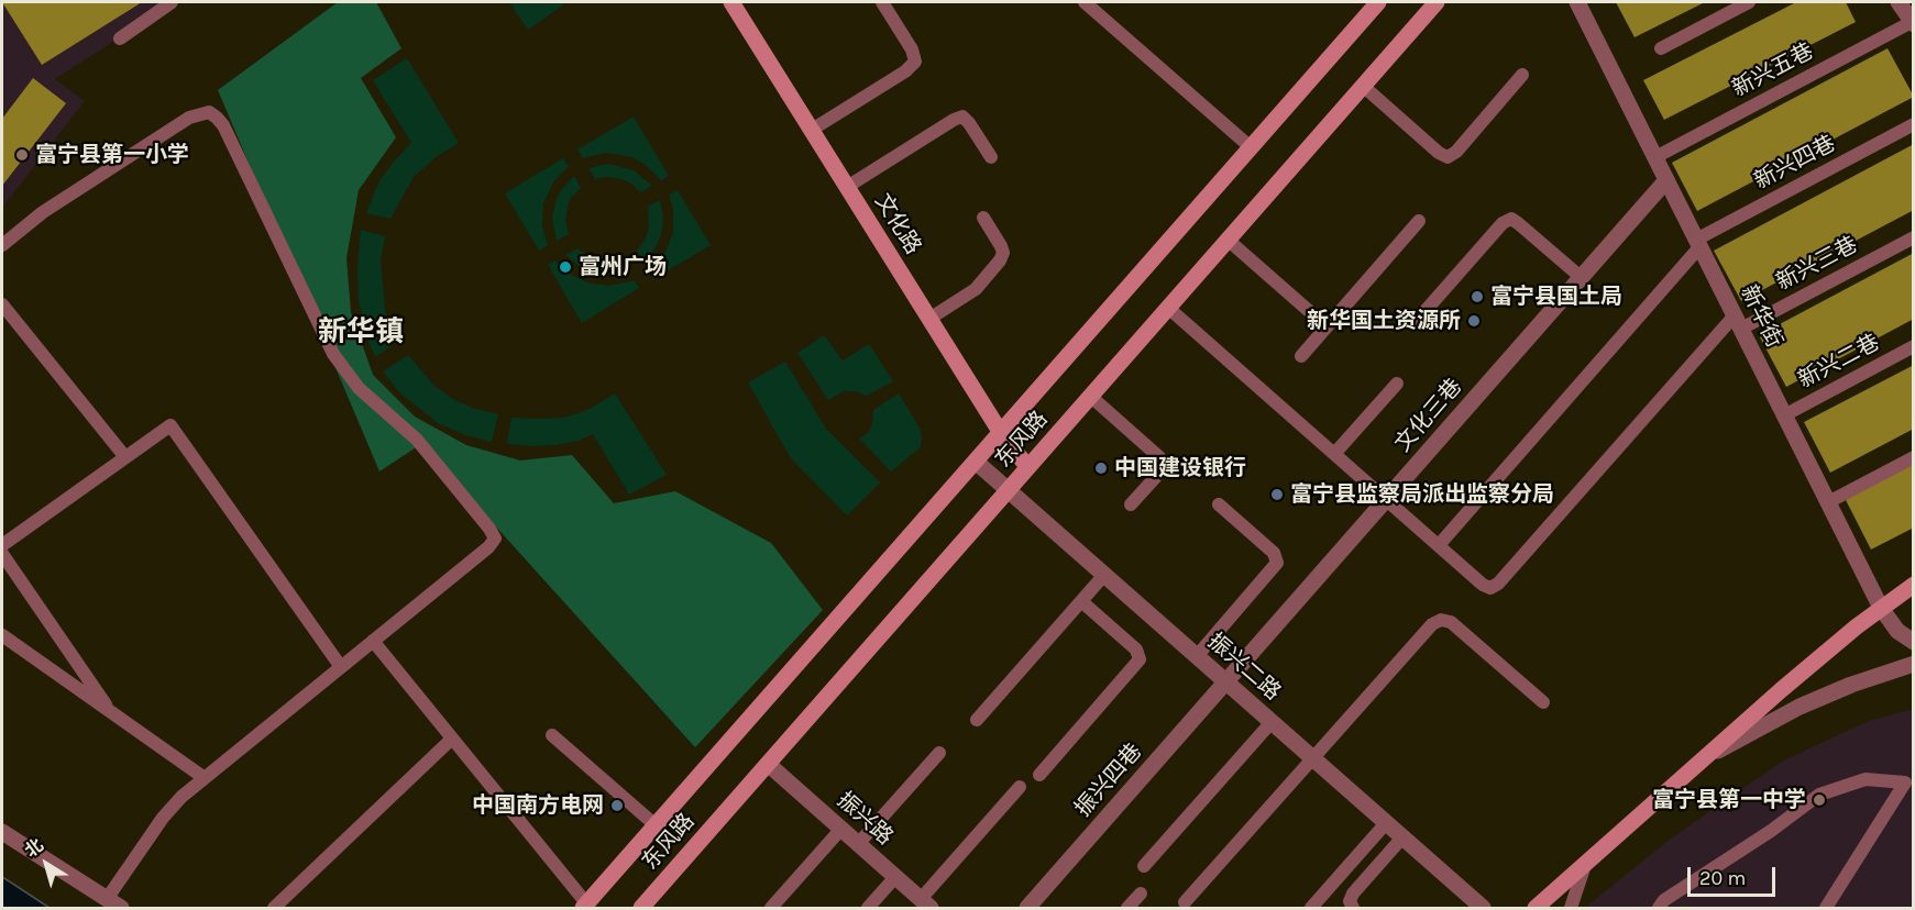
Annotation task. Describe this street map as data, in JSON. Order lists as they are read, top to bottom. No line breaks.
{"streets":{"main road":["文化路","东风路"],"street":["新华街","文化三巷","振兴二路","振兴四巷","振兴路"],"lane":["新兴五巷","新兴四巷","新兴三巷","新兴二巷"]},"crossings":[["新兴五巷","新华街"],["新兴四巷","新华街"],["文化路","东风路"],["新兴三巷","新华街"],["新华街","新兴二巷"],["新华街","文化三巷"],["文化三巷","振兴二路"],["文化三巷","振兴四巷"],["东风路","振兴二路"],["东风路","振兴路"],["振兴二路","振兴四巷"]],"districts":["新华镇"],"places":["富宁县第一小学","富州广场","富宁县国土局","新华国土资源所","中国建设银行","富宁县监察局派出监察分局","富宁县第一中学","中国南方电网"],"scale_bar":"20 m","north":"top left"}
